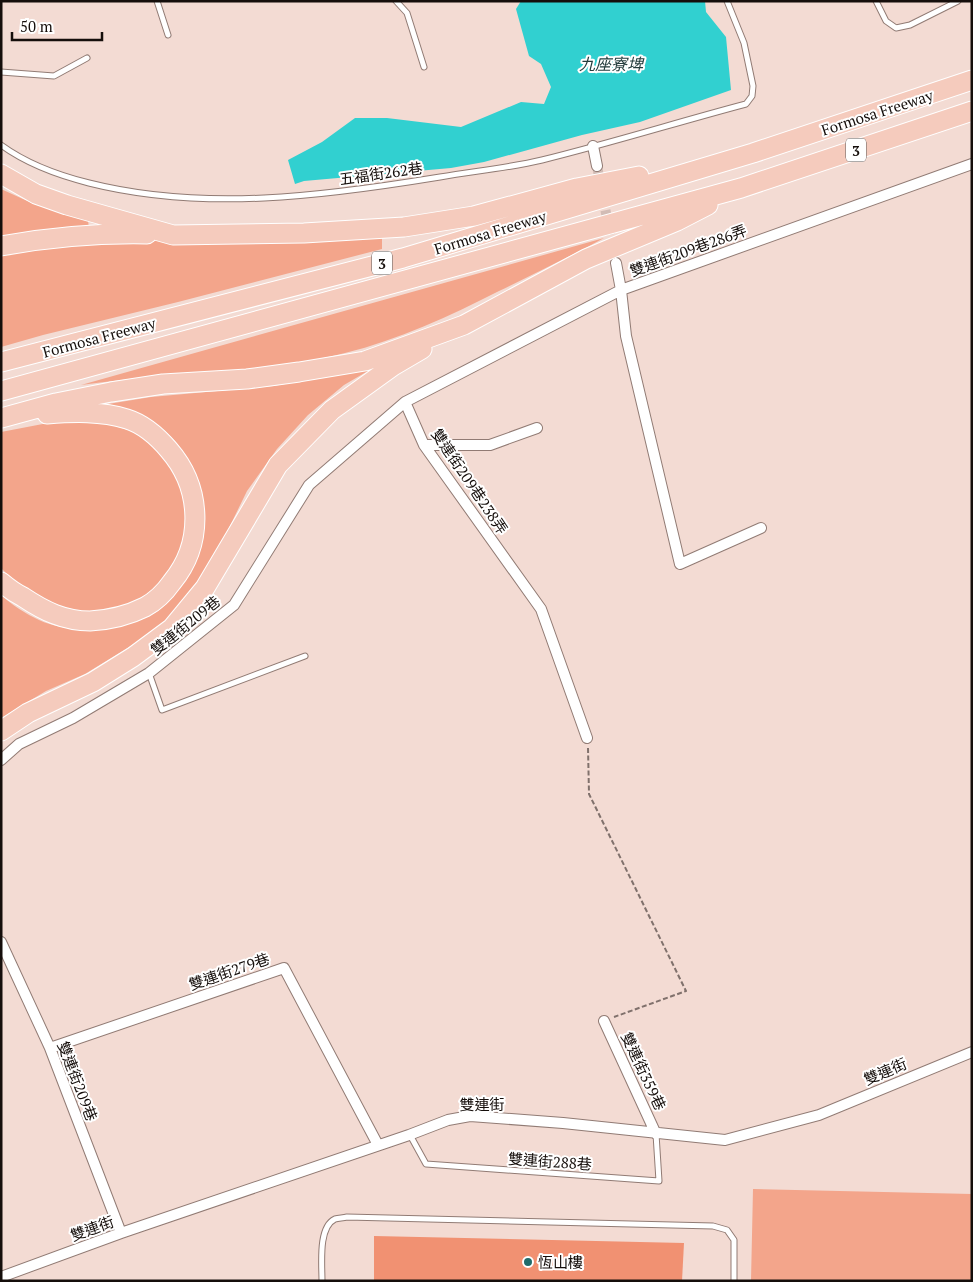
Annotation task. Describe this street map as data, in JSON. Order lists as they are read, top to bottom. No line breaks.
{"streets":{"highway":["Formosa Freeway","3"],"street":["雙連街209巷286弄","雙連街209巷238弄","雙連街209巷","雙連街279巷","雙連街359巷","雙連街"],"lane":["五福街262巷","雙連街288巷"]},"crossings":[["雙連街209巷238弄","雙連街209巷"],["雙連街209巷","雙連街279巷"],["雙連街209巷","雙連街"],["雙連街279巷","雙連街"],["雙連街359巷","雙連街"],["雙連街359巷","雙連街288巷"],["雙連街","雙連街288巷"]],"water":["九座寮埤"],"places":["恆山樓"],"scale_bar":"50 m"}
